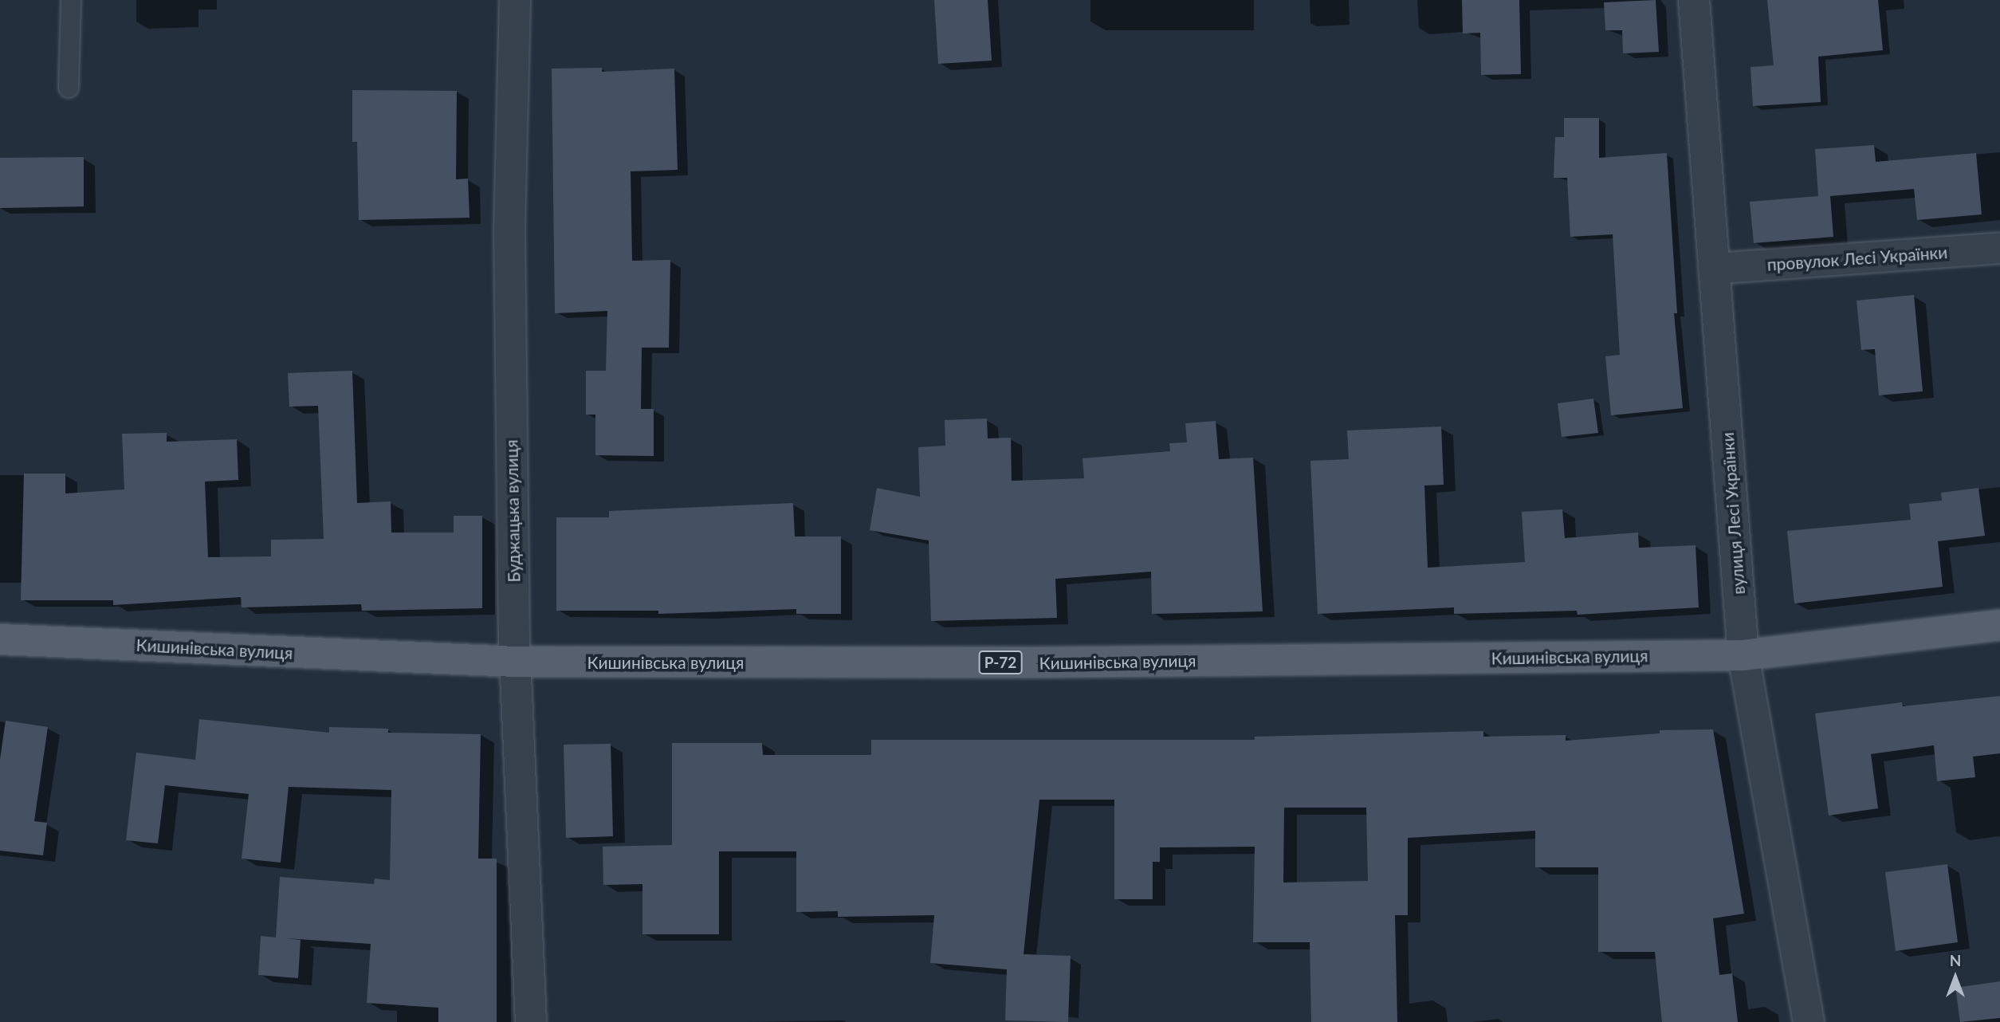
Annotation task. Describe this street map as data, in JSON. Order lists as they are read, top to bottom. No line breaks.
{"streets":{"main road":["Кишинівська вулиця","Р-72"],"street":["провулок Лесі Українки","Буджацька вулиця","вулиця Лесі Українки"]},"crossings":[["провулок Лесі Українки","вулиця Лесі Українки"],["Буджацька вулиця","Кишинівська вулиця"],["вулиця Лесі Українки","Кишинівська вулиця"]],"north":"top"}
